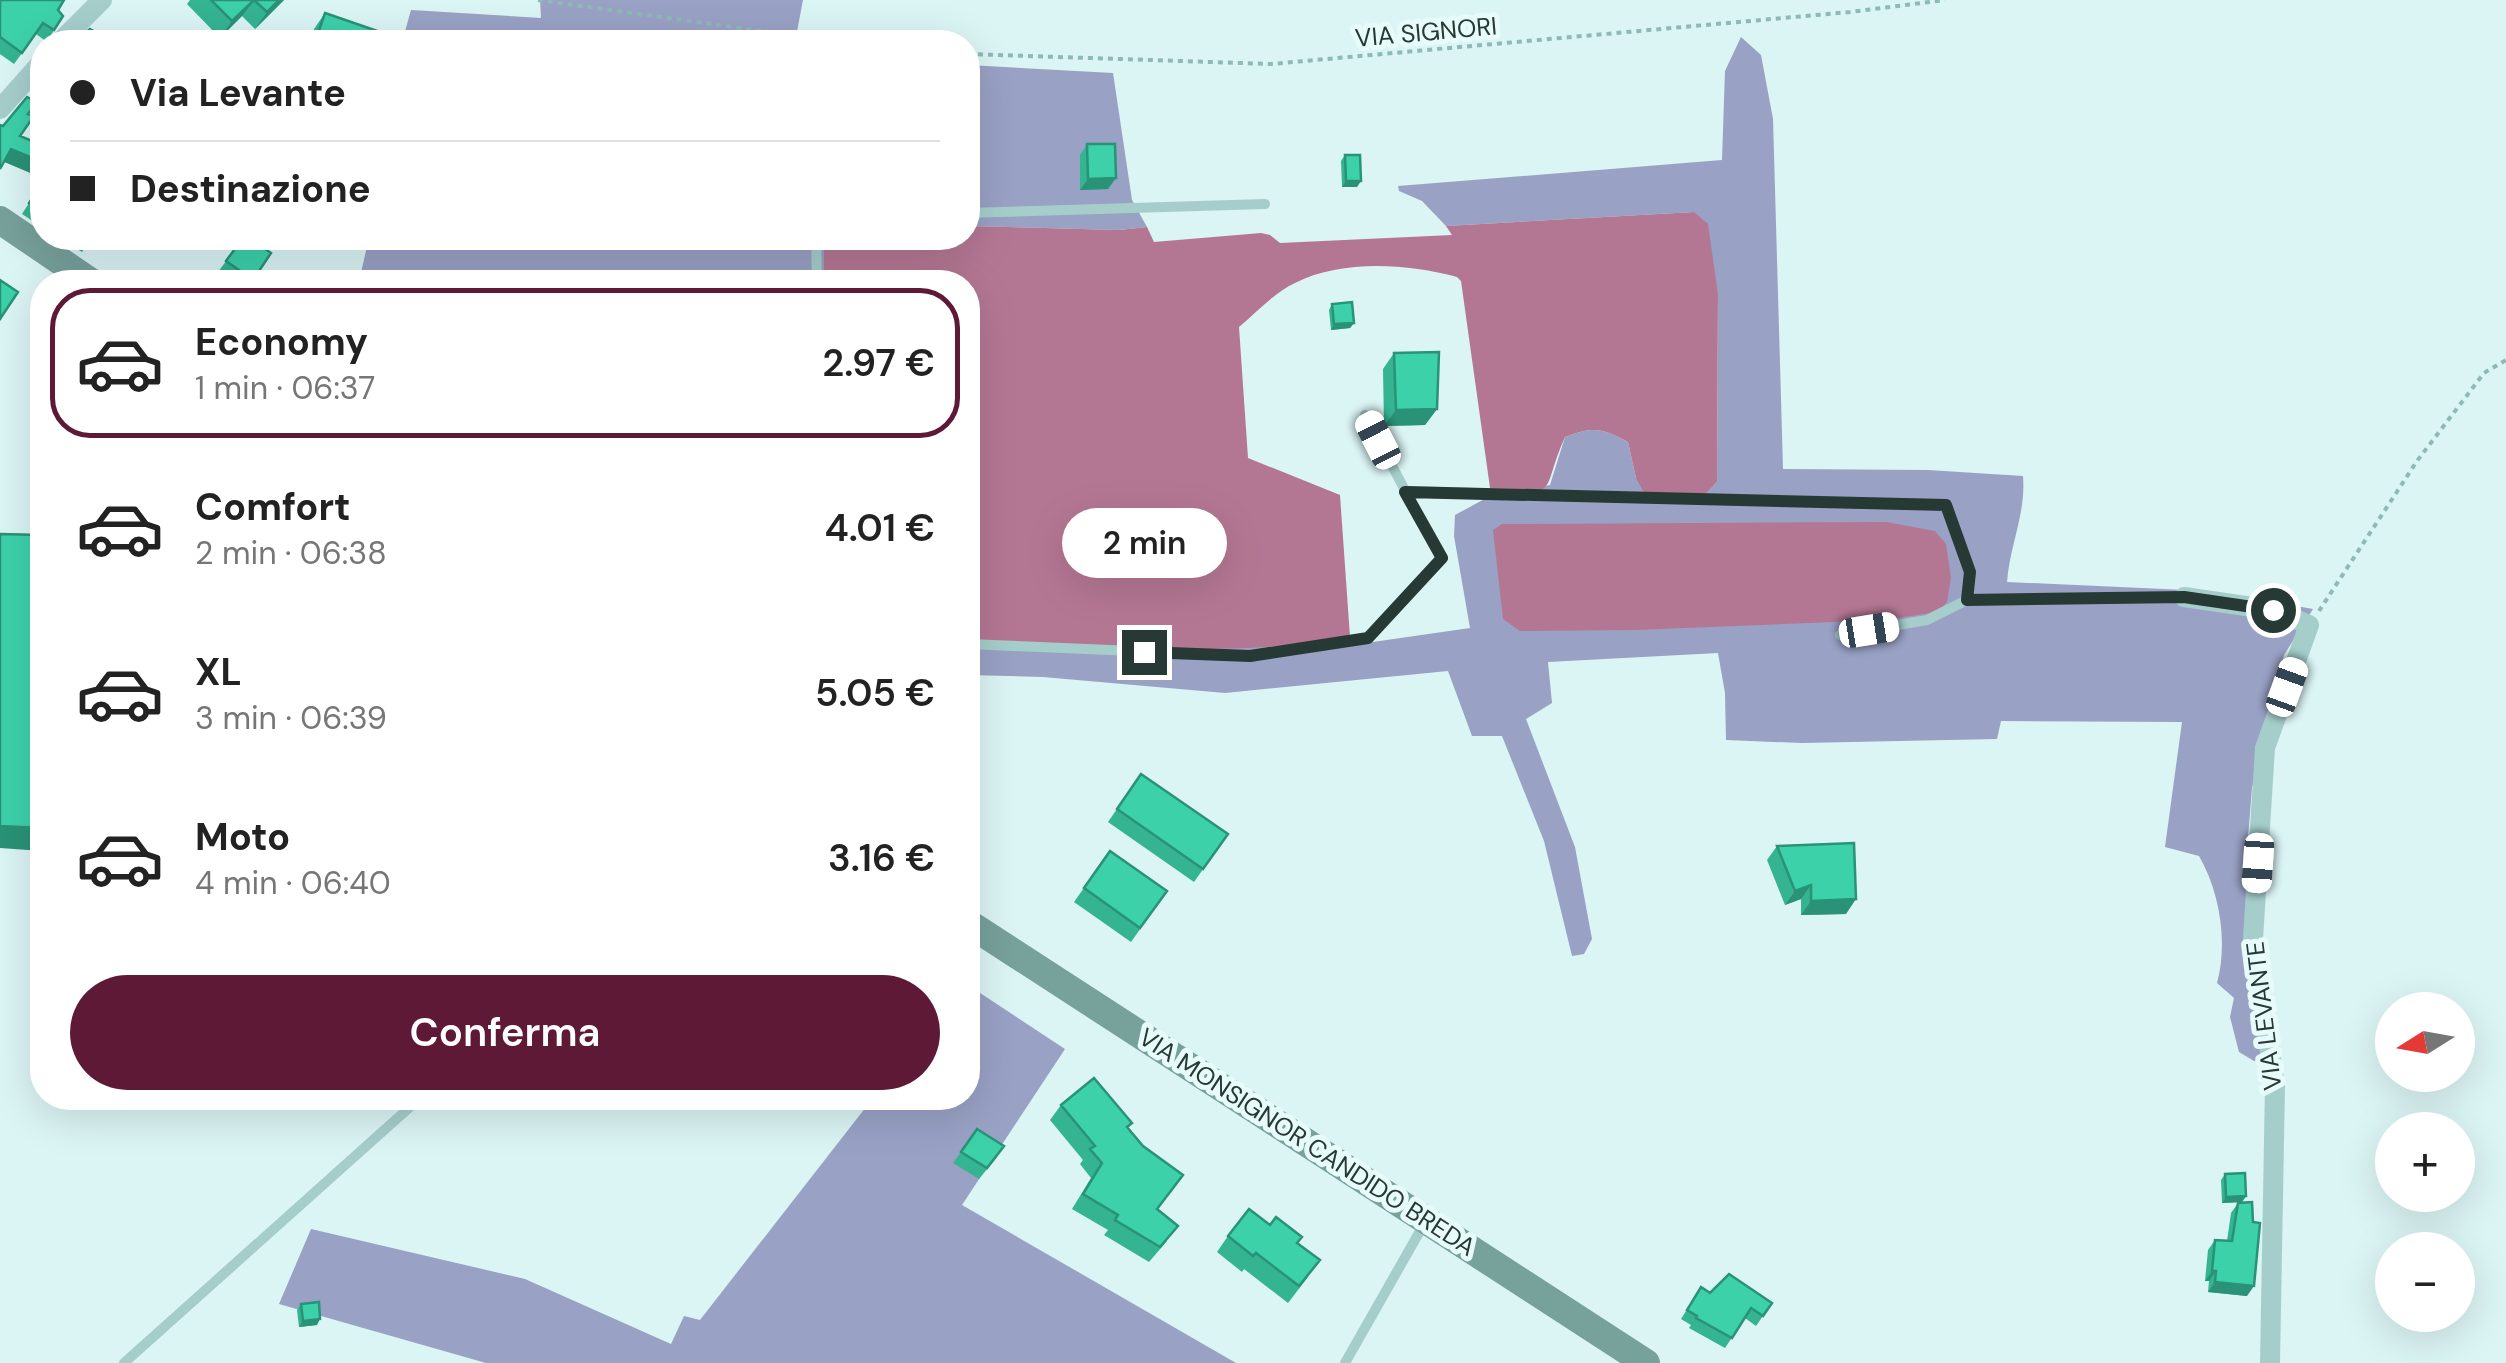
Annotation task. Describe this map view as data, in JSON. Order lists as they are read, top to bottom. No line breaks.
{"streets":{"main road":["VIA MONSIGNOR CANDIDO BREDA"],"street":["VIA LEVANTE"],"path":["VIA SIGNORI"]},"north":"left","page":{"banner":["Via Levante","Destinazione"],"list":[{"name":"Economy","note":"1 min · 06:37","value":"2.97 €"},{"name":"Comfort","note":"2 min · 06:38","value":"4.01 €"},{"name":"XL","note":"3 min · 06:39","value":"5.05 €"},{"name":"Moto","note":"4 min · 06:40","value":"3.16 €"}],"bubble":"2 min","buttons":"Conferma","map_buttons":["+","−"]}}
